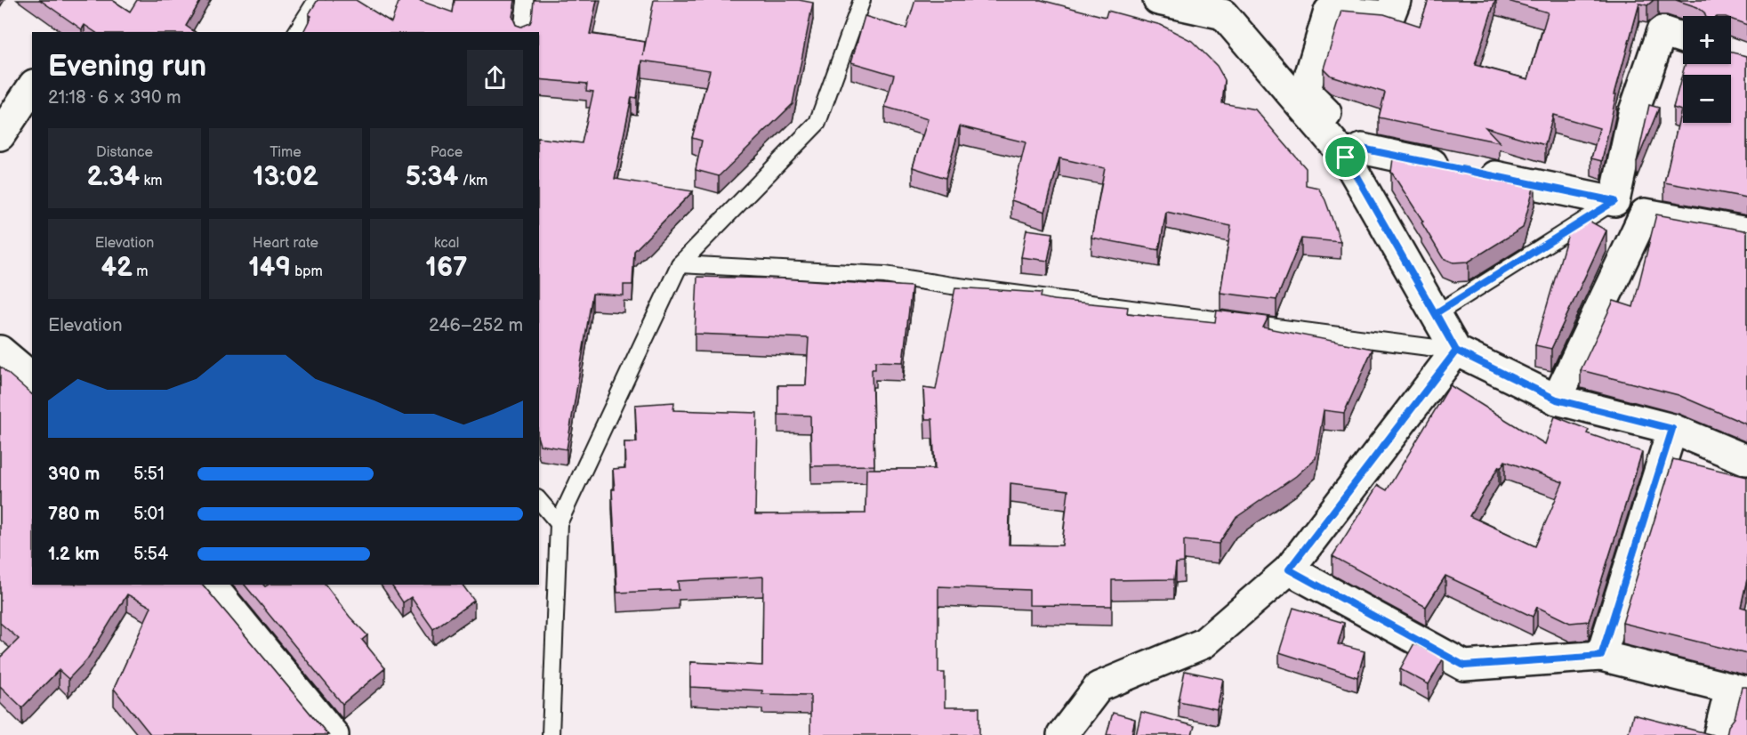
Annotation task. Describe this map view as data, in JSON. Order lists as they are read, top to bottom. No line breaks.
{"page":{"map_buttons":["+","−"],"heading":["Evening run","21:18 · 6 × 390 m"],"stats":[["Distance","2.34 km"],["Time","13:02"],["Pace","5:34 /km"],["Elevation","42 m"],["Heart rate","149 bpm"],["kcal","167"]],"chart":["Elevation","246–252 m"],"list":[{"name":"390 m","note":"5:51"},{"name":"780 m","note":"5:01"},{"name":"1.2 km","note":"5:54"}]}}
